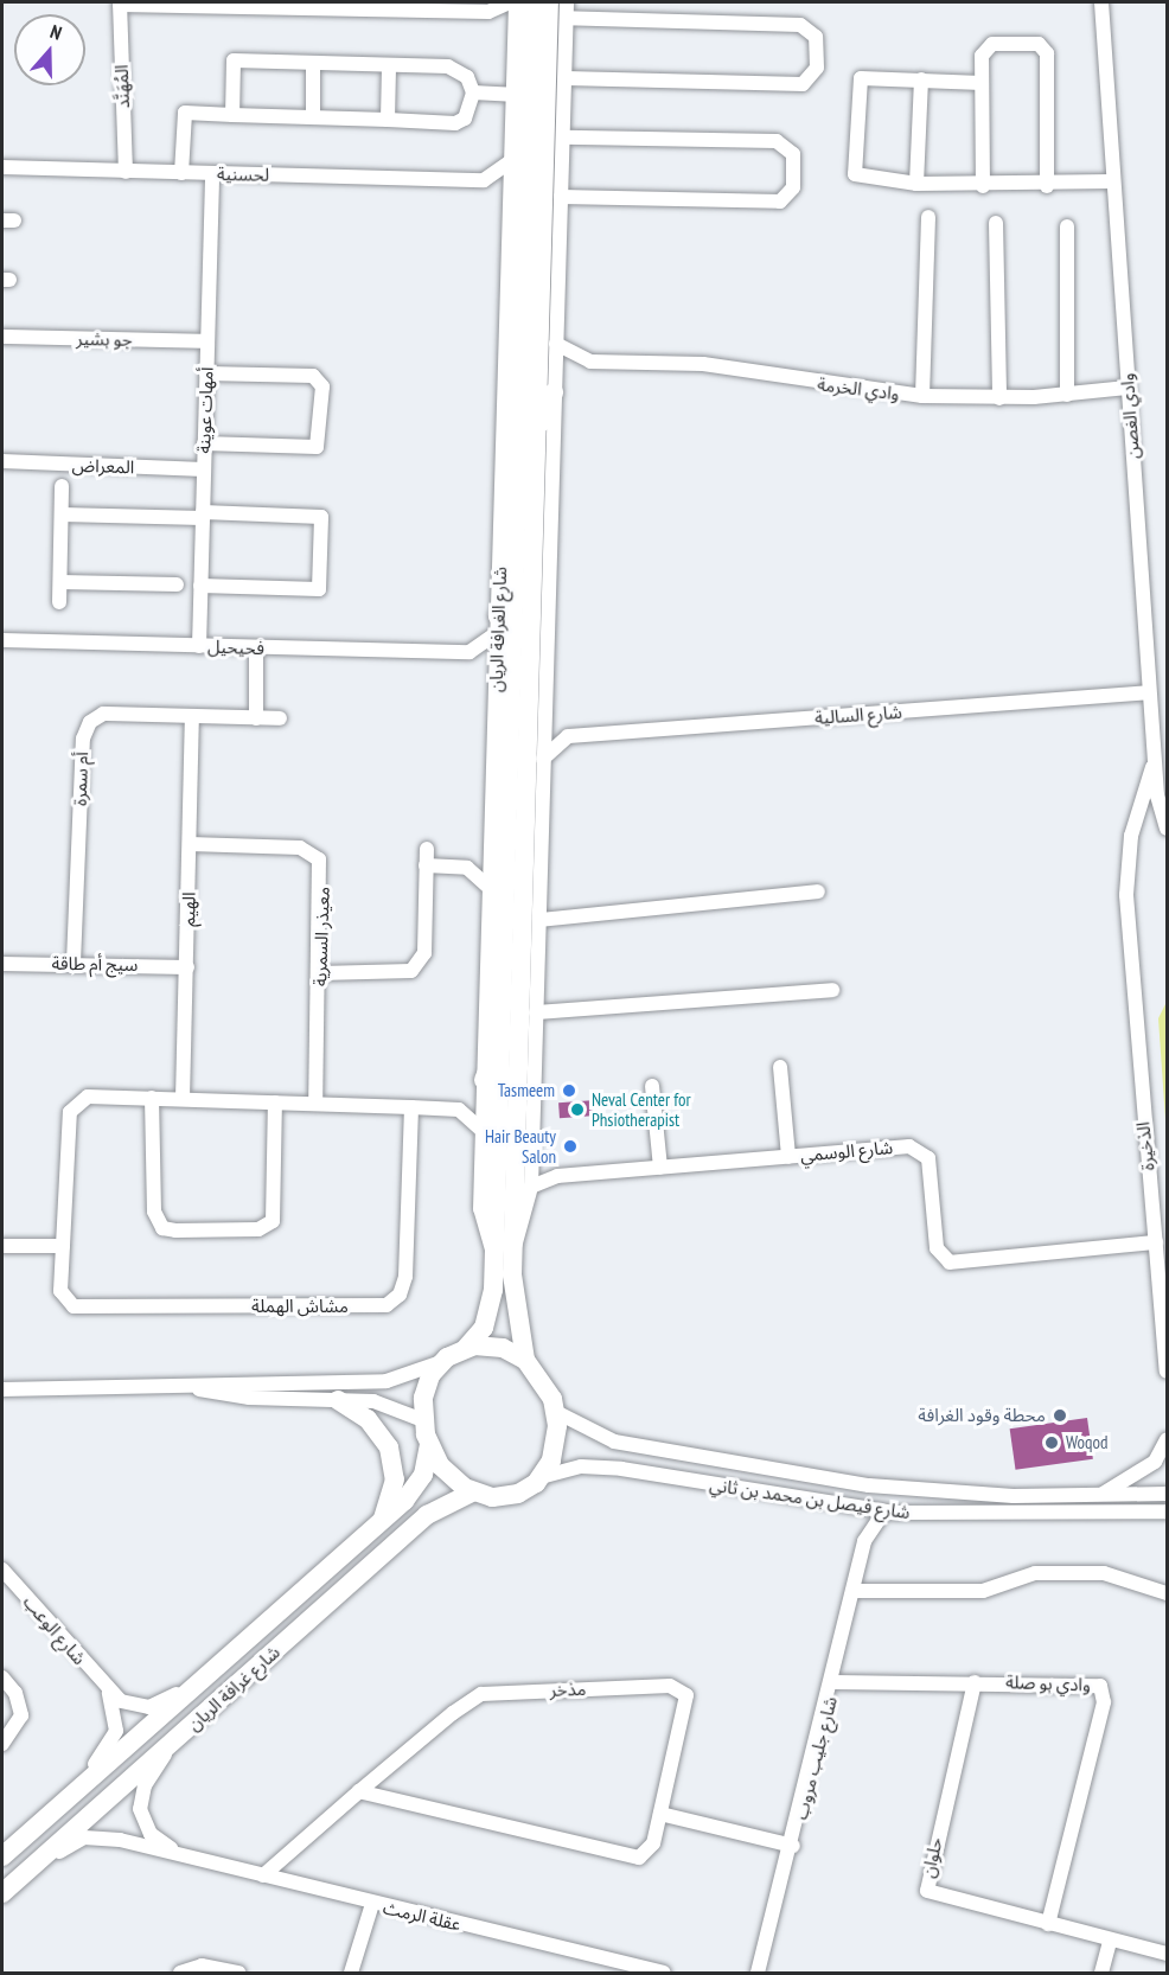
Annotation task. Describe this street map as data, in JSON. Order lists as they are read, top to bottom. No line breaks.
{"streets":{"main road":["شارع الغرافة الريان","شارع غرافة الريان"],"street":["المُهَنَّد","لحسنية","جو بشير","وادي الخرمة","أمهات عوينة","وادي الغصن","المعراض","فحيحيل","شارع السالية","أم سمرة","الهيم","معيذر السمرية","سيج أم طاقة","الذخيرة","شارع الوسمي","مشاش الهملة","شارع فيصل بن محمد بن ثاني","شارع الوعب","وادي بو صلة","مذخر","شارع جليب مروب","حلوان","عقلة الرمث"]},"crossings":[["المُهَنَّد","لحسنية"],["لحسنية","أمهات عوينة"],["جو بشير","أمهات عوينة"],["وادي الخرمة","وادي الغصن"],["وادي الخرمة","شارع الغرافة الريان"],["أمهات عوينة","المعراض"],["أمهات عوينة","فحيحيل"],["وادي الغصن","شارع السالية"],["وادي الغصن","الذخيرة"],["شارع الغرافة الريان","شارع الوسمي"],["شارع الغرافة الريان","شارع فيصل بن محمد بن ثاني"],["شارع الغرافة الريان","شارع غرافة الريان"],["أم سمرة","الهيم"],["أم سمرة","سيج أم طاقة"],["الهيم","معيذر السمرية"],["الهيم","سيج أم طاقة"],["الهيم","مشاش الهملة"],["معيذر السمرية","مشاش الهملة"],["الذخيرة","شارع الوسمي"],["شارع فيصل بن محمد بن ثاني","شارع غرافة الريان"],["شارع فيصل بن محمد بن ثاني","شارع جليب مروب"],["شارع الوعب","شارع غرافة الريان"],["وادي بو صلة","شارع جليب مروب"],["وادي بو صلة","حلوان"],["شارع غرافة الريان","عقلة الرمث"],["مذخر","عقلة الرمث"]],"places":["Tasmeem","Neval Center for Phsiotherapist","Hair Beauty Salon","محطة وقود الغرافة","Woqod"],"north":"top"}
